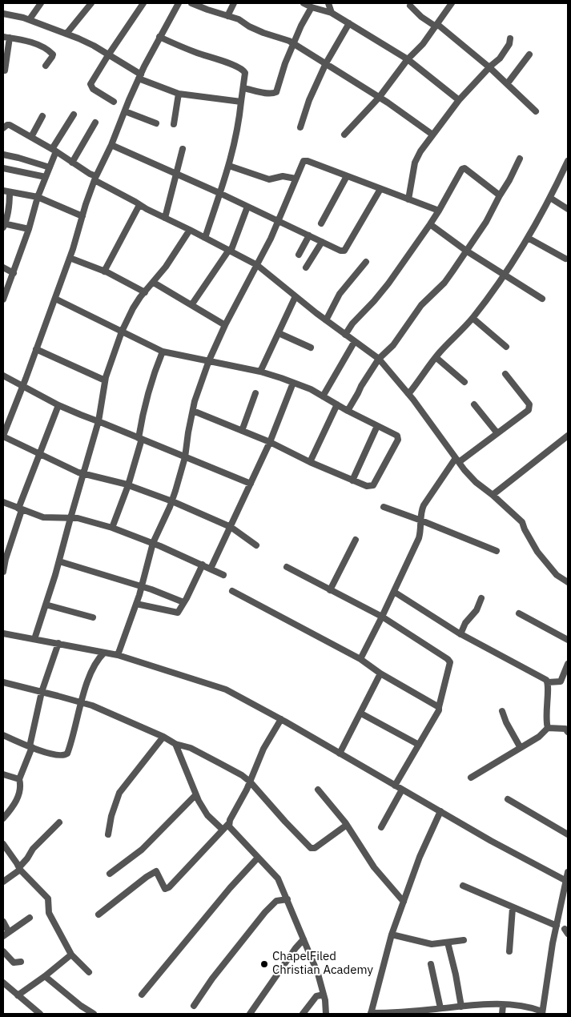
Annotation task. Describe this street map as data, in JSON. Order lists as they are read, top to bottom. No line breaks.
{"places":["ChapelFiled Christian Academy"]}
